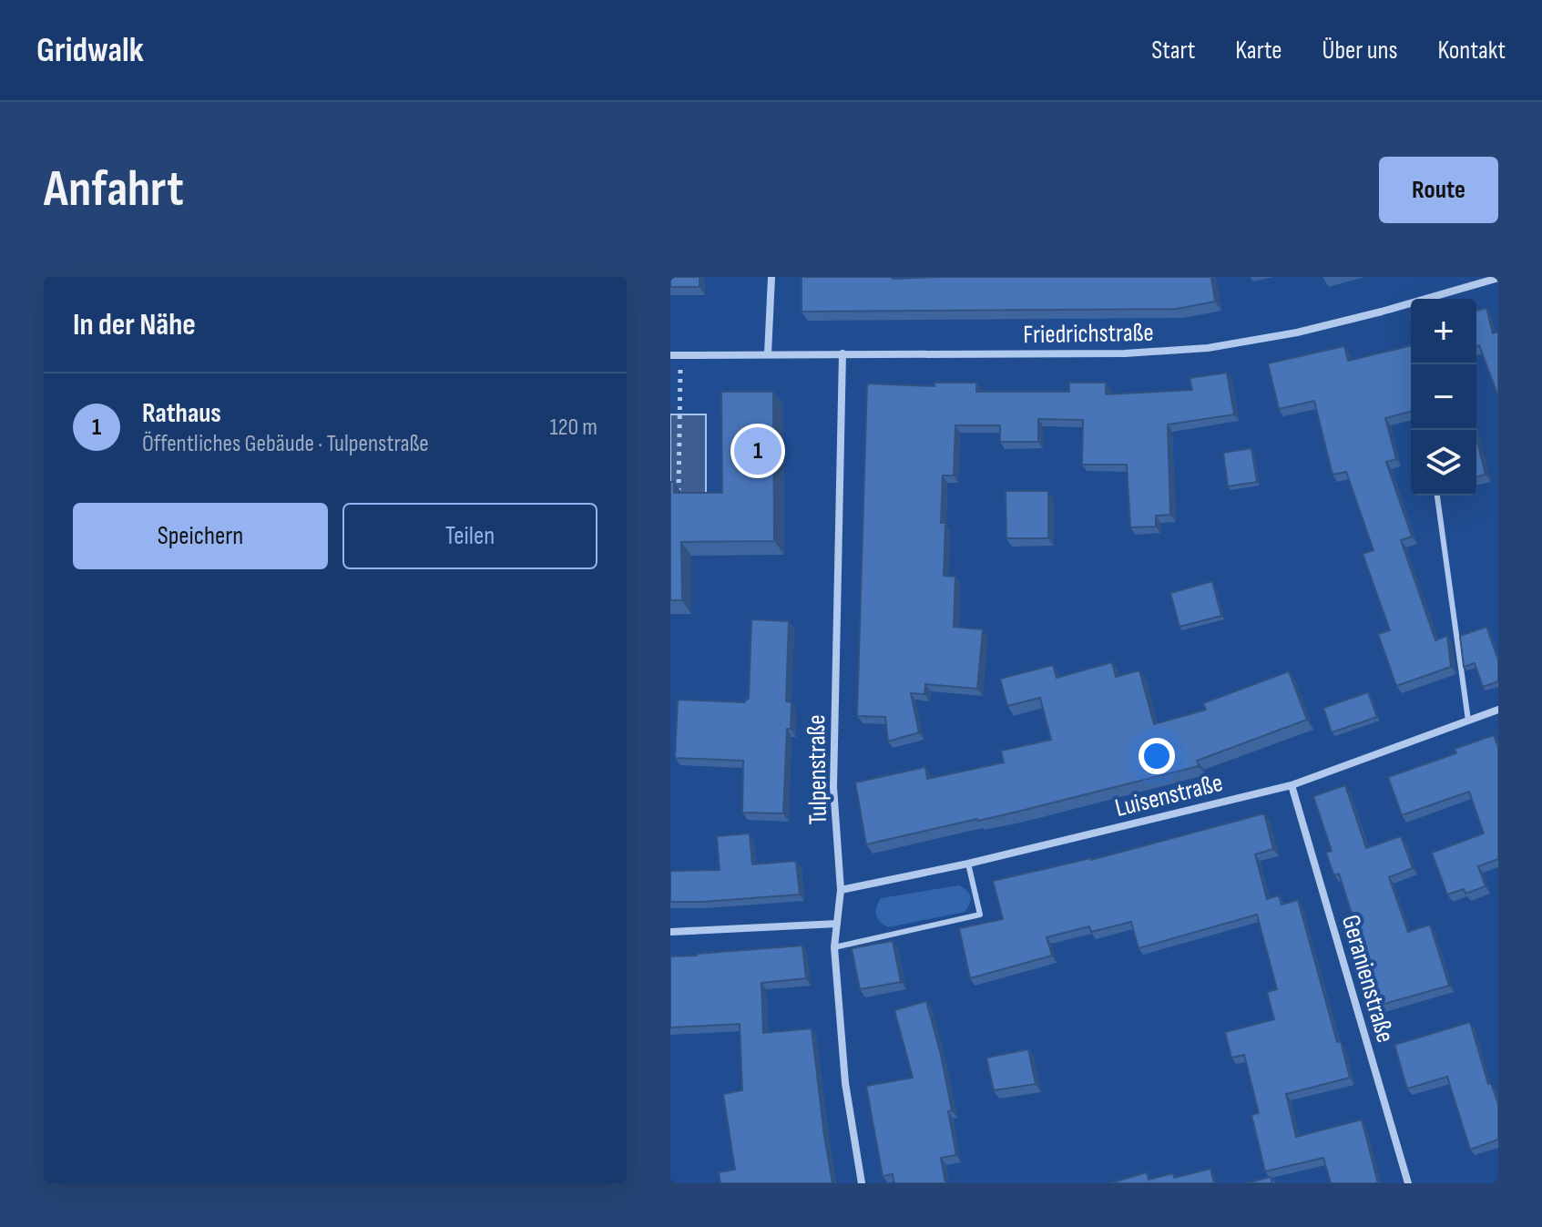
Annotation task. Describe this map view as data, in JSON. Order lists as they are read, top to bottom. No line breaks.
{"streets":{"street":["Friedrichstraße","Tulpenstraße","Luisenstraße","Geranienstraße"]},"crossings":[["Friedrichstraße","Tulpenstraße"],["Tulpenstraße","Luisenstraße"],["Luisenstraße","Geranienstraße"]],"page":{"header":"Gridwalk","nav":["Start","Karte","Über uns","Kontakt"],"buttons":["Route",["Speichern","Teilen"]],"title":"Anfahrt","heading":"In der Nähe","map_buttons":["+","−"],"list":[{"mark":"1","name":"Rathaus","note":"Öffentliches Gebäude · Tulpenstraße","value":"120 m"}],"pins":"1"}}
